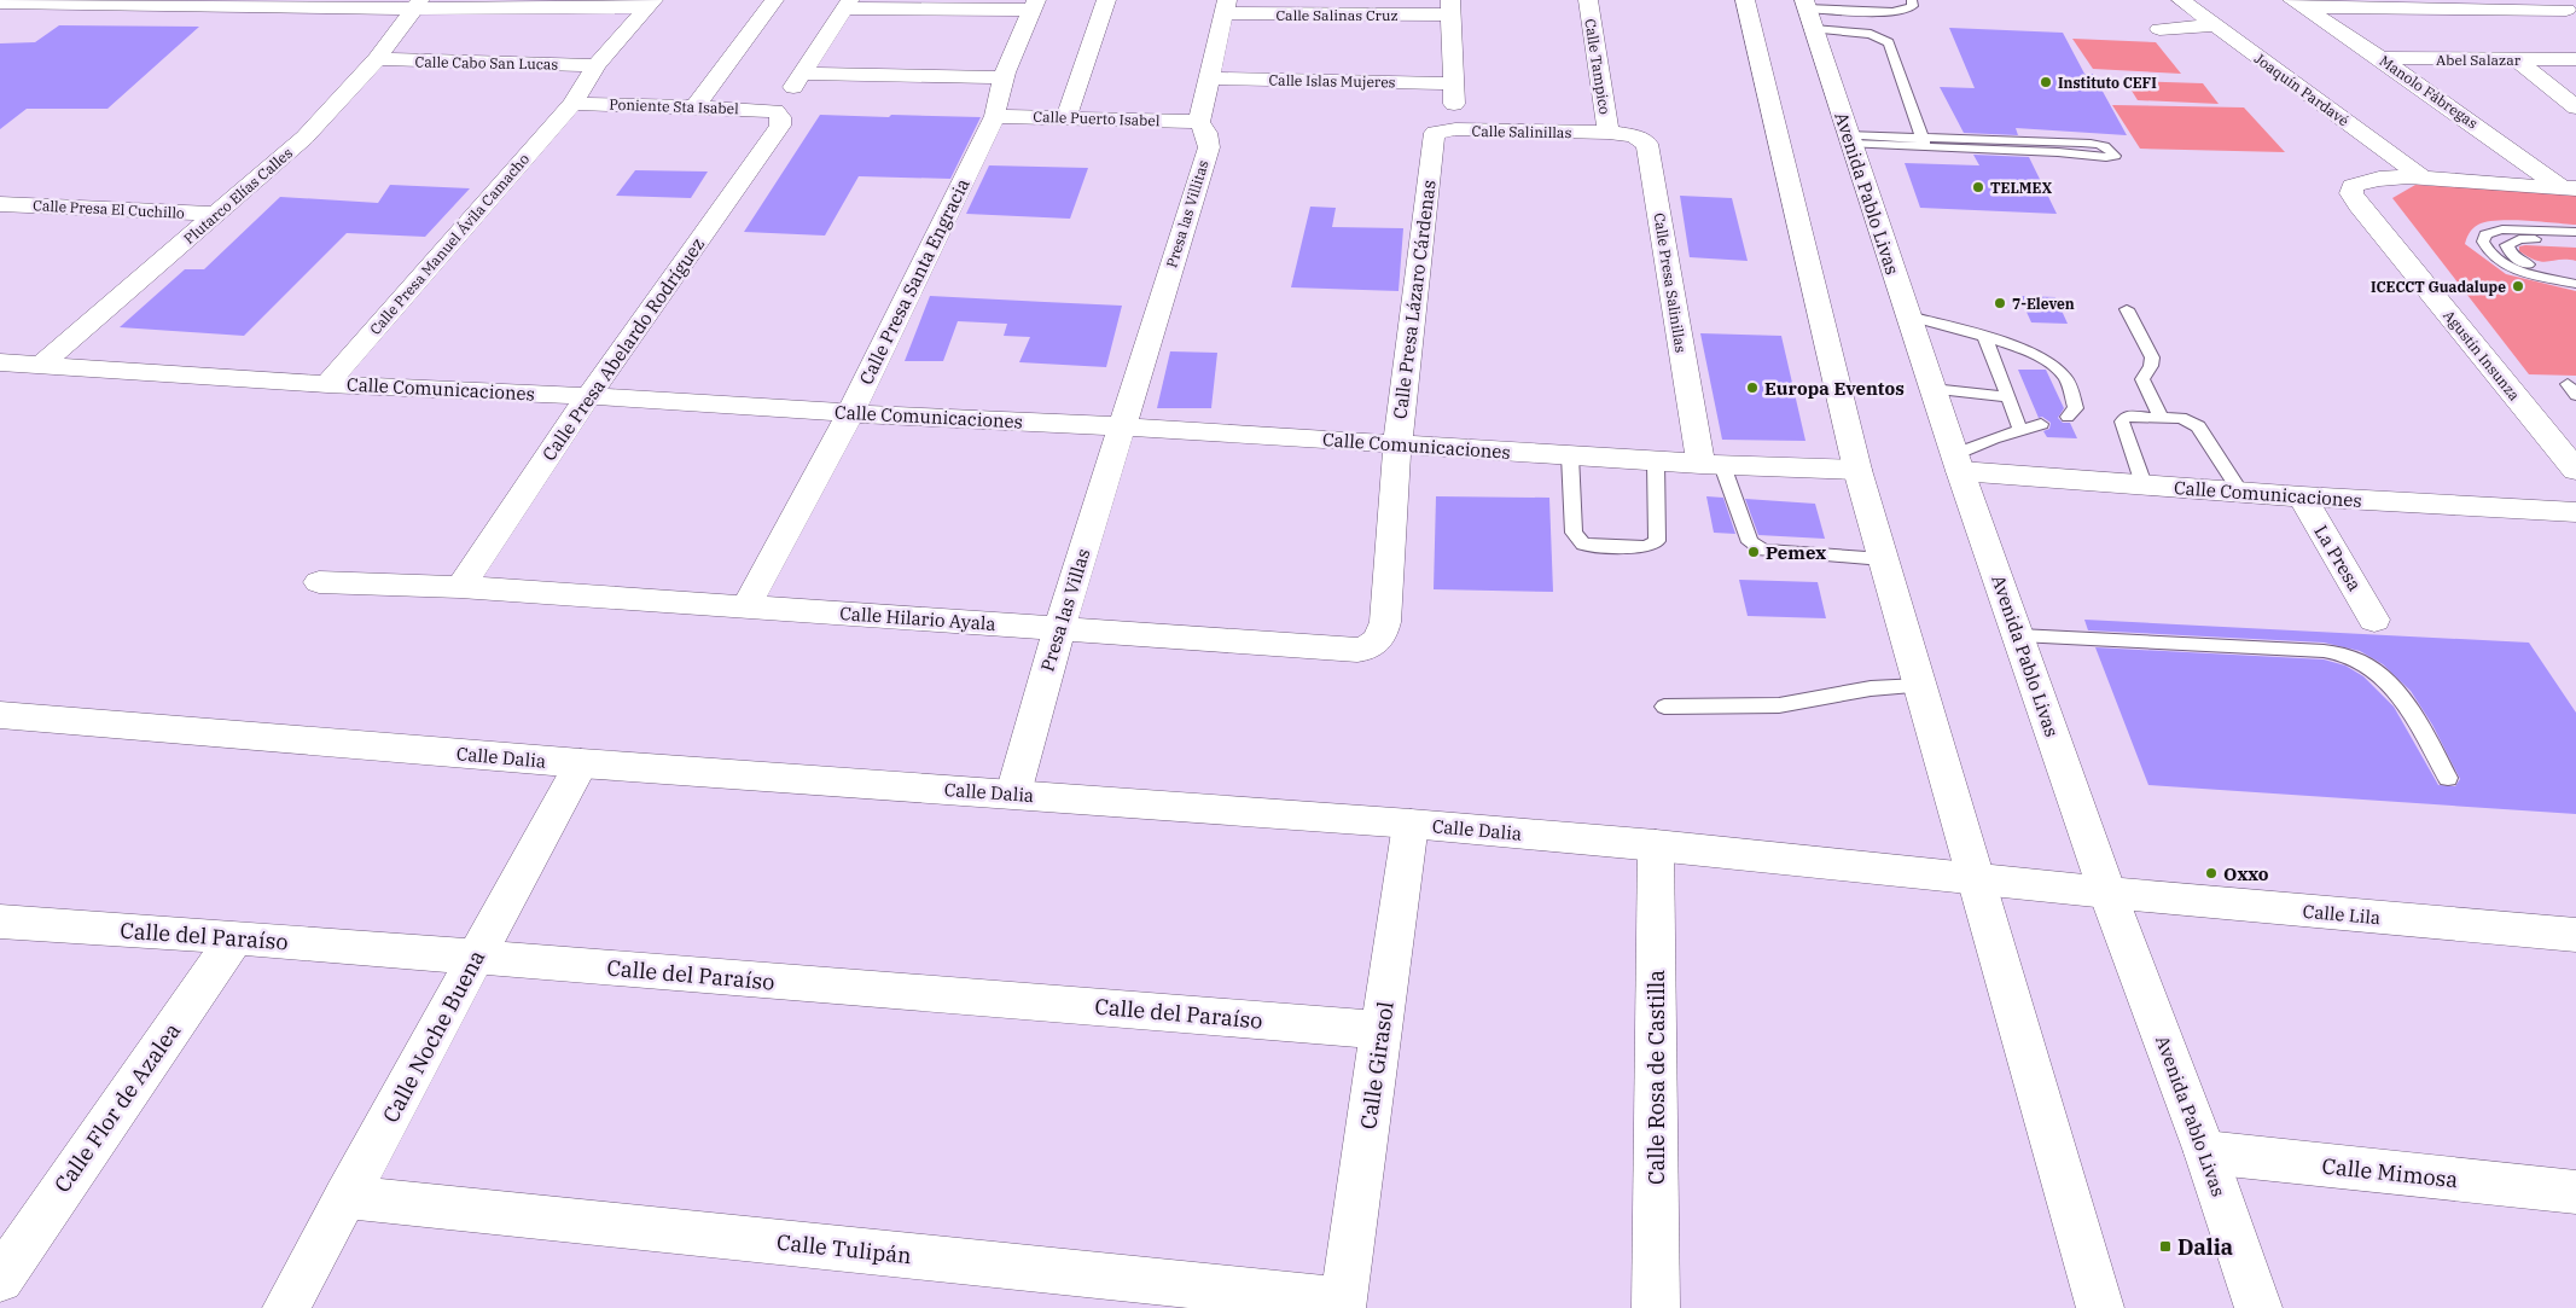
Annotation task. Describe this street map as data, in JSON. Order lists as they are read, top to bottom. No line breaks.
{"streets":{"street":["Calle Salinas Cruz","Abel Salazar","Calle Cabo San Lucas","Calle Tampico","Calle Islas Mujeres","Joaquín Pardavé","Manolo Fábregas","Poniente Sta Isabel","Calle Puerto Isabel","Calle Salinillas","Avenida Pablo Livas","Plutarco Elías Calles","Calle Presa El Cuchillo","Presa las Villitas","Calle Presa Manuel Ávila Camacho","Calle Presa Santa Engracia","Calle Presa Salinillas","Calle Presa Lázaro Cárdenas","Calle Presa Abelardo Rodríguez","Agustín Insunza","Calle Comunicaciones","La Presa","Presa las Villas","Calle Hilario Ayala","Calle Dalia","Calle Lila","Calle del Paraíso","Calle Noche Buena","Calle Girasol","Calle Rosa de Castilla","Calle Flor de Azalea","Calle Mimosa","Calle Tulipán"]},"crossings":[["Calle Salinas Cruz","Calle Presa Lázaro Cárdenas"],["Abel Salazar","Manolo Fábregas"],["Calle Cabo San Lucas","Plutarco Elías Calles"],["Calle Cabo San Lucas","Calle Presa Manuel Ávila Camacho"],["Calle Tampico","Calle Salinillas"],["Calle Tampico","Calle Presa Salinillas"],["Calle Islas Mujeres","Calle Presa Lázaro Cárdenas"],["Joaquín Pardavé","Agustín Insunza"],["Manolo Fábregas","Agustín Insunza"],["Poniente Sta Isabel","Calle Presa Manuel Ávila Camacho"],["Poniente Sta Isabel","Calle Presa Abelardo Rodríguez"],["Calle Puerto Isabel","Presa las Villitas"],["Calle Puerto Isabel","Calle Presa Santa Engracia"],["Calle Salinillas","Calle Presa Salinillas"],["Calle Salinillas","Calle Presa Lázaro Cárdenas"],["Avenida Pablo Livas","Calle Comunicaciones"],["Avenida Pablo Livas","Calle Lila"],["Avenida Pablo Livas","Calle Mimosa"],["Plutarco Elías Calles","Calle Presa El Cuchillo"],["Plutarco Elías Calles","Calle Comunicaciones"],["Presa las Villitas","Calle Comunicaciones"],["Presa las Villitas","Presa las Villas"],["Calle Presa Manuel Ávila Camacho","Calle Comunicaciones"],["Calle Presa Santa Engracia","Calle Comunicaciones"],["Calle Presa Santa Engracia","Calle Hilario Ayala"],["Calle Presa Salinillas","Calle Comunicaciones"],["Calle Presa Lázaro Cárdenas","Calle Comunicaciones"],["Calle Presa Lázaro Cárdenas","Calle Hilario Ayala"],["Calle Presa Abelardo Rodríguez","Calle Comunicaciones"],["Calle Presa Abelardo Rodríguez","Calle Hilario Ayala"],["Calle Comunicaciones","La Presa"],["Calle Comunicaciones","Presa las Villas"],["Presa las Villas","Calle Hilario Ayala"],["Presa las Villas","Calle Dalia"],["Calle Dalia","Calle Lila"],["Calle Dalia","Calle Noche Buena"],["Calle Dalia","Calle Girasol"],["Calle Dalia","Calle Rosa de Castilla"],["Calle del Paraíso","Calle Noche Buena"],["Calle del Paraíso","Calle Girasol"],["Calle del Paraíso","Calle Flor de Azalea"],["Calle Noche Buena","Calle Tulipán"],["Calle Girasol","Calle Tulipán"]],"places":{"other":["Instituto CEFI","TELMEX","ICECCT Guadalupe","7-Eleven","Europa Eventos","Pemex","Oxxo"],"transit":["Dalia"]}}
